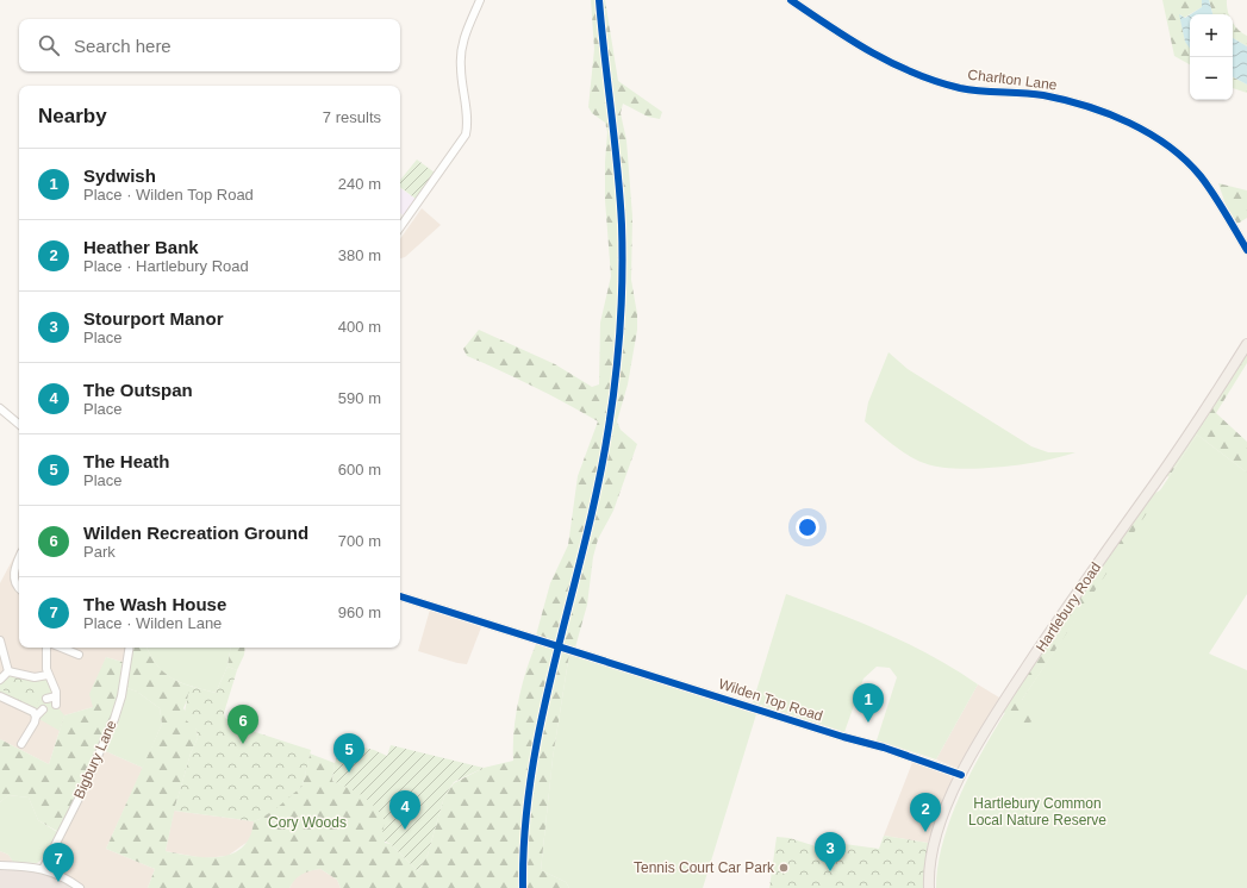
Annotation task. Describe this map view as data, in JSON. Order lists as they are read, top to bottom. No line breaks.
{"streets":{"main road":["Hartlebury Road"],"street":["Charlton Lane","Wilden Top Road","Bigbury Lane"]},"crossings":[["Hartlebury Road","Wilden Top Road"]],"parks":["Hartlebury Common Local Nature Reserve","Cory Woods"],"places":["Tennis Court Car Park"],"page":{"map_buttons":["+","−"],"search":"Search here","heading":["Nearby","7 results"],"list":[{"mark":"1","name":"Sydwish","note":"Place · Wilden Top Road","value":"240 m"},{"mark":"2","name":"Heather Bank","note":"Place · Hartlebury Road","value":"380 m"},{"mark":"3","name":"Stourport Manor","note":"Place","value":"400 m"},{"mark":"4","name":"The Outspan","note":"Place","value":"590 m"},{"mark":"5","name":"The Heath","note":"Place","value":"600 m"},{"mark":"6","name":"Wilden Recreation Ground","note":"Park","value":"700 m"},{"mark":"7","name":"The Wash House","note":"Place · Wilden Lane","value":"960 m"}],"pins":["1","6","5","4","2","3","7"]}}
